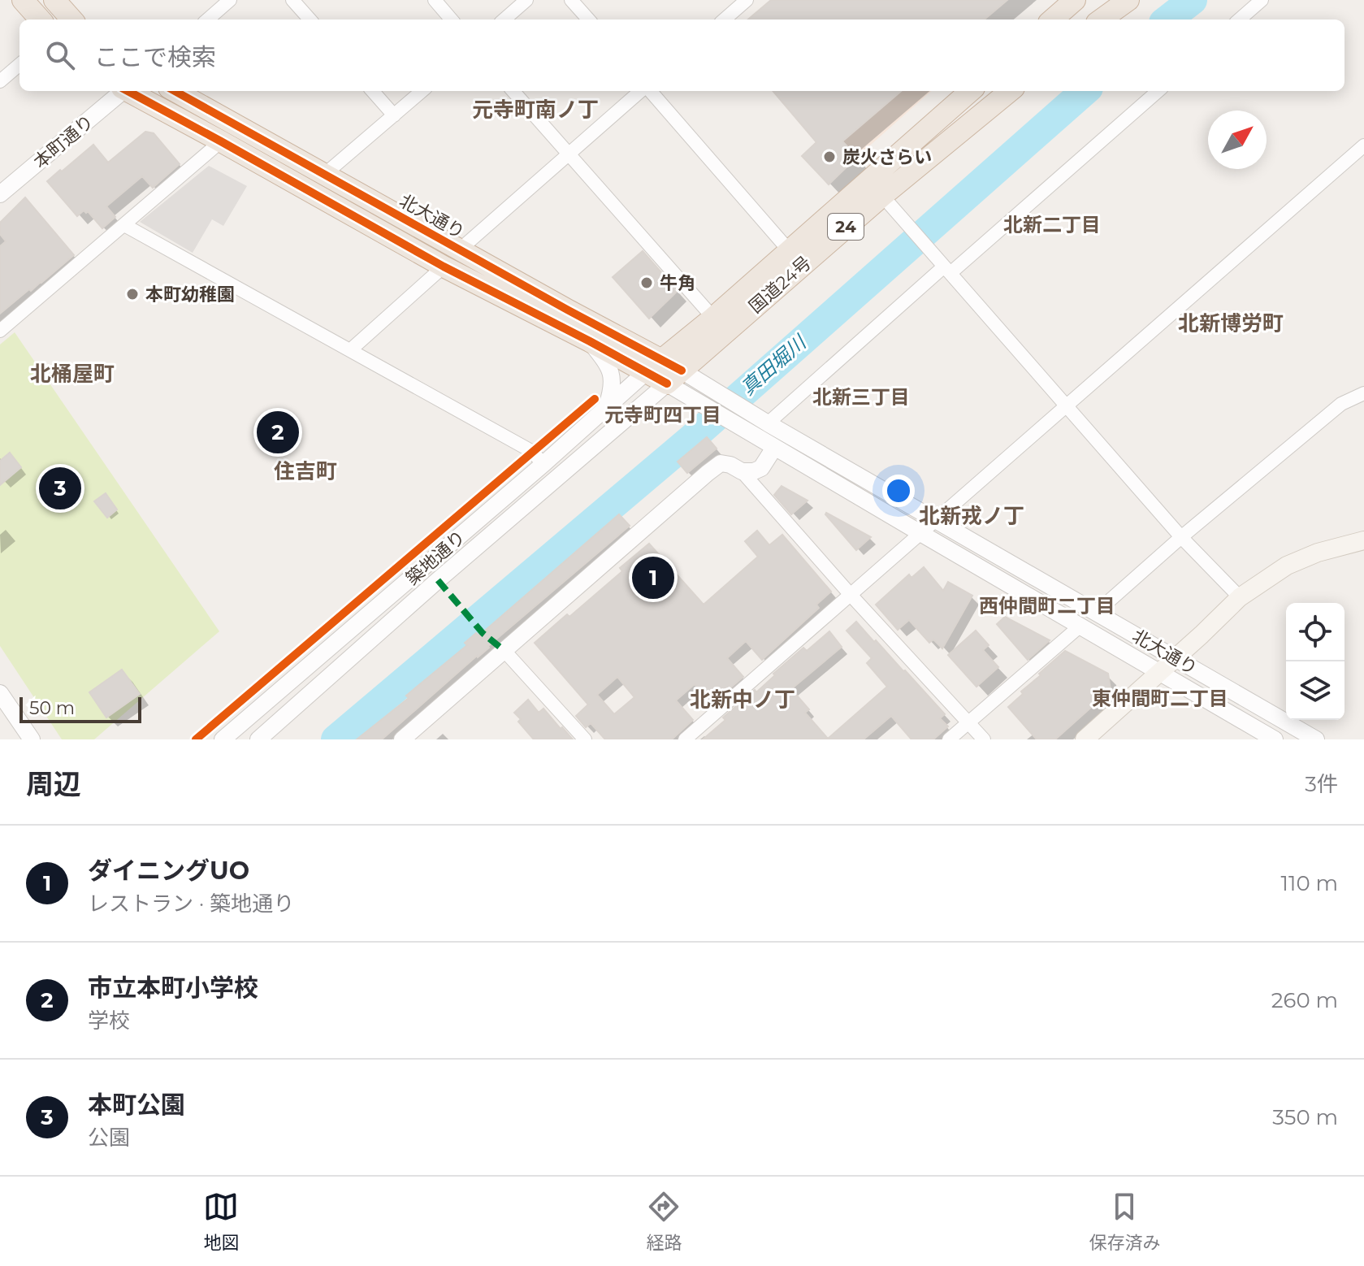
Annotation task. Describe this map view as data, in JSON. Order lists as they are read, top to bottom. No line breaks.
{"streets":{"highway":["北大通り","24","国道24号"],"street":["本町通り","築地通り"]},"crossings":[["北大通り","国道24号"],["北大通り","築地通り"],["国道24号","築地通り"]],"districts":["元寺町南ノ丁","北新二丁目","北新博労町","北桶屋町","北新三丁目","元寺町四丁目","住吉町","北新戎ノ丁","西仲間町二丁目","東仲間町二丁目","北新中ノ丁"],"water":["真田堀川"],"places":["炭火さらい","牛角","本町幼稚園"],"scale_bar":"50 m","north":"top right","page":{"search":"ここで検索","pins":["2","3","1"],"scale":"50 m","heading":["周辺","3件"],"list":[{"mark":"1","name":"ダイニングUO","note":"レストラン · 築地通り","value":"110 m"},{"mark":"2","name":"市立本町小学校","note":"学校","value":"260 m"},{"mark":"3","name":"本町公園","note":"公園","value":"350 m"}],"nav":["地図","経路","保存済み"]}}
